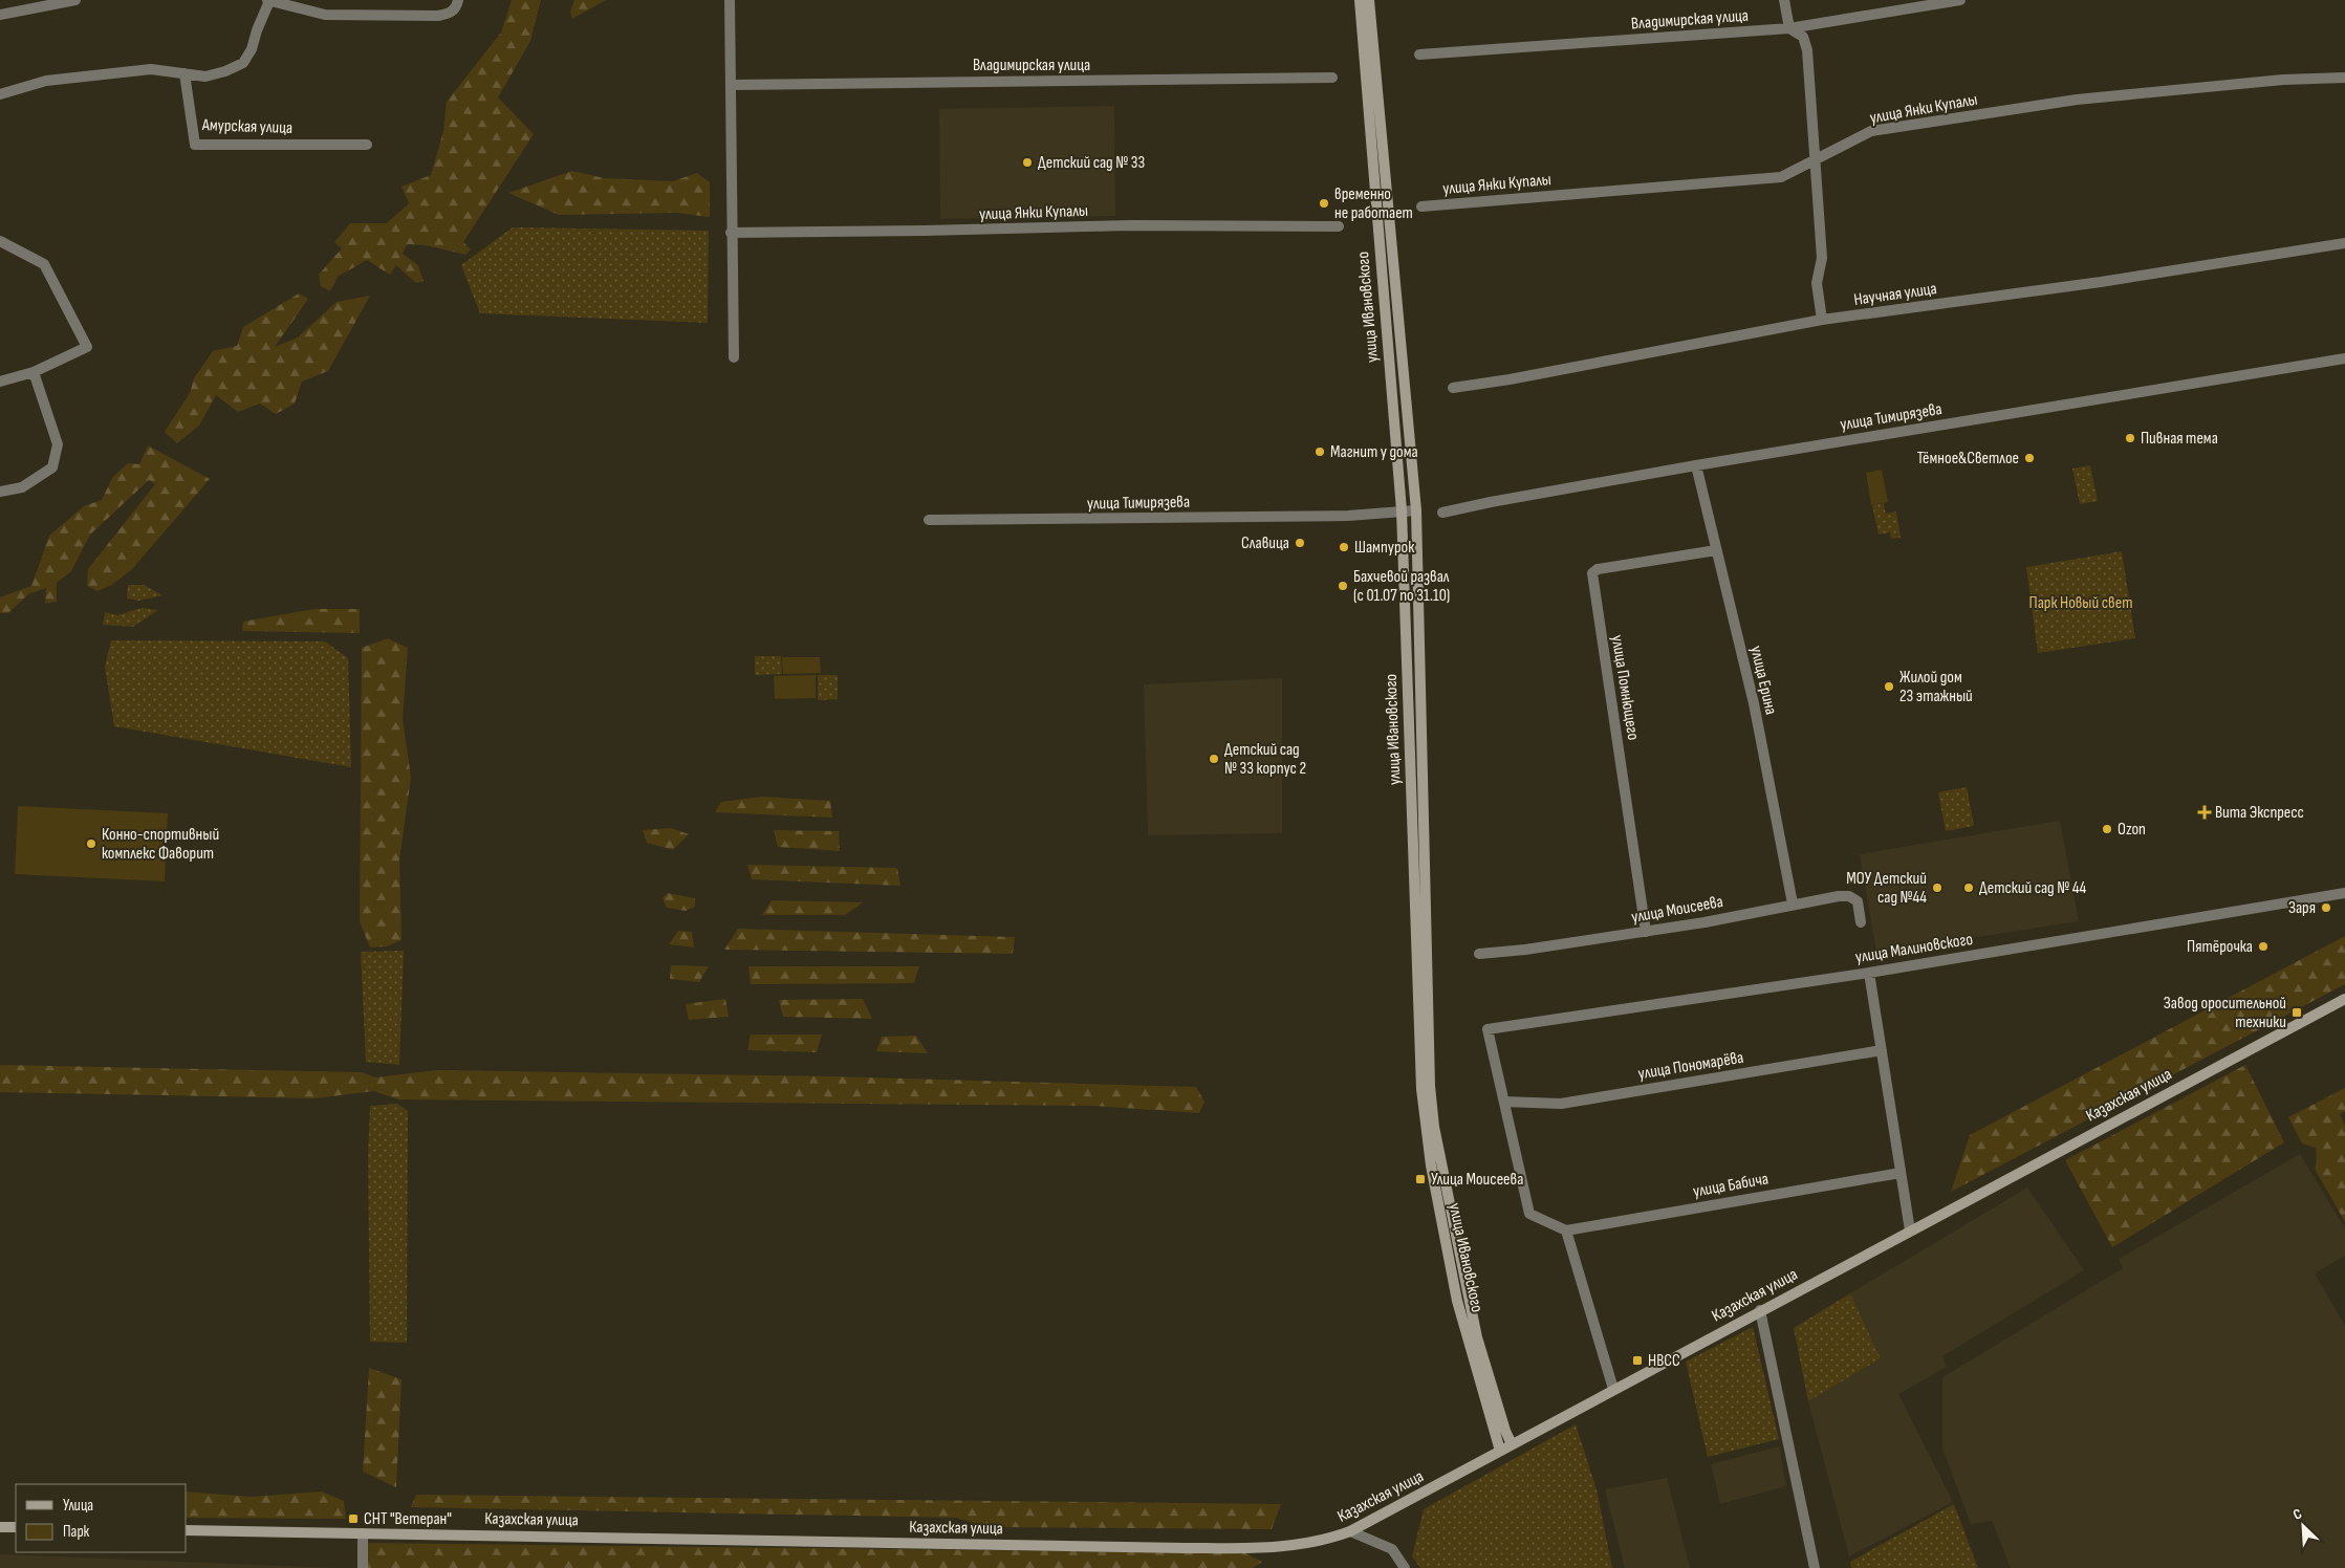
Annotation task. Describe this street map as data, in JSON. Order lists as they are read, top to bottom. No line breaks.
{"streets":{"street":["Владимирская улица","улица Янки Купалы","Амурская улица","Научная улица","улица Ивановского","улица Тимирязева","улица Ерина","улица Помнющего","улица Моисеева","улица Малиновского","улица Пономарёва","Казахская улица","улица Бабича"]},"crossings":[["улица Ивановского","улица Тимирязева"],["улица Ивановского","Казахская улица"],["улица Тимирязева","улица Ерина"],["улица Ерина","улица Помнющего"],["улица Ерина","улица Моисеева"],["улица Помнющего","улица Моисеева"],["улица Малиновского","улица Пономарёва"]],"parks":["Парк Новый свет"],"places":{"other":["Детский сад № 33","временно не работает","Пивная тема","Магнит у дома","Тёмное&Светлое","Славица","Шампурок","Бахчевой развал (с 01.07 по 31.10)","Жилой дом 23 этажный","Детский сад № 33 корпус 2","Ozon","Конно-спортивный комплекс Фаворит","МОУ Детский сад №44","Детский сад № 44","Заря","Пятёрочка"],"health":["Вита Экспресс"],"transit":["Завод оросительной техники","Улица Моисеева","НВСС","СНТ \"Ветеран\""]},"legend":["Улица","Парк"],"north":"top left"}
